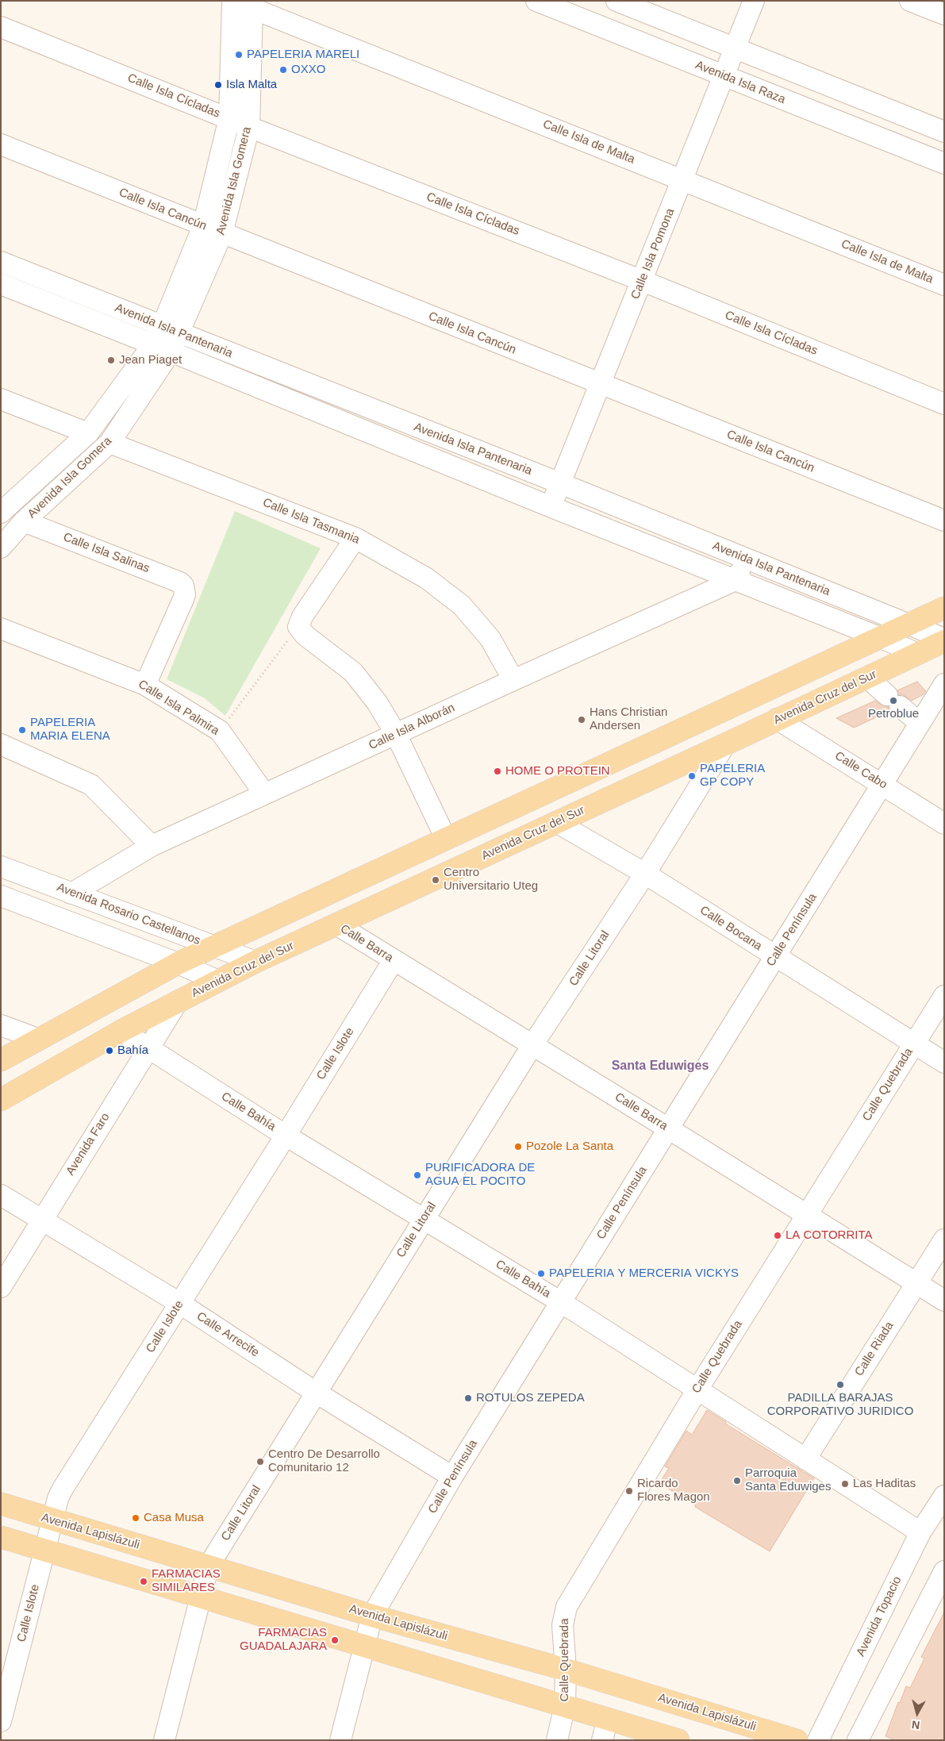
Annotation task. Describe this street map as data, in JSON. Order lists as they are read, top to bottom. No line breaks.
{"streets":{"main road":["Avenida Cruz del Sur","Avenida Lapislázuli"],"street":["Avenida Isla Raza","Calle Isla Cícladas","Calle Isla de Malta","Avenida Isla Gomera","Calle Isla Cancún","Calle Isla Pomona","Avenida Isla Pantenaria","Calle Isla Tasmania","Calle Isla Salinas","Calle Isla Palmira","Calle Isla Alborán","Calle Cabo","Avenida Rosario Castellanos","Calle Bocana","Calle Península","Calle Barra","Calle Litoral","Calle Islote","Calle Quebrada","Calle Bahía","Avenida Faro","Calle Arrecife","Calle Riada","Avenida Topacio"]},"crossings":[["Avenida Isla Raza","Calle Isla Pomona"],["Calle Isla Cícladas","Avenida Isla Gomera"],["Calle Isla Cícladas","Calle Isla Pomona"],["Calle Isla de Malta","Avenida Isla Gomera"],["Calle Isla de Malta","Calle Isla Pomona"],["Avenida Isla Gomera","Calle Isla Cancún"],["Avenida Isla Gomera","Avenida Isla Pantenaria"],["Avenida Isla Gomera","Calle Isla Tasmania"],["Avenida Isla Gomera","Calle Isla Salinas"],["Calle Isla Cancún","Calle Isla Pomona"],["Calle Isla Pomona","Avenida Isla Pantenaria"],["Avenida Isla Pantenaria","Avenida Cruz del Sur"],["Avenida Isla Pantenaria","Calle Isla Alborán"],["Calle Isla Tasmania","Calle Isla Alborán"],["Calle Isla Salinas","Calle Isla Palmira"],["Avenida Cruz del Sur","Calle Cabo"],["Avenida Cruz del Sur","Avenida Rosario Castellanos"],["Avenida Cruz del Sur","Calle Bocana"],["Avenida Cruz del Sur","Calle Barra"],["Avenida Cruz del Sur","Calle Litoral"],["Avenida Cruz del Sur","Calle Bahía"],["Avenida Cruz del Sur","Avenida Faro"],["Calle Isla Palmira","Calle Isla Alborán"],["Calle Isla Alborán","Avenida Rosario Castellanos"],["Calle Cabo","Calle Península"],["Calle Bocana","Calle Península"],["Calle Bocana","Calle Litoral"],["Calle Bocana","Calle Quebrada"],["Calle Península","Calle Barra"],["Calle Península","Calle Bahía"],["Calle Península","Calle Arrecife"],["Calle Península","Avenida Lapislázuli"],["Calle Barra","Calle Litoral"],["Calle Barra","Calle Islote"],["Calle Barra","Calle Quebrada"],["Calle Barra","Calle Riada"],["Calle Litoral","Calle Bahía"],["Calle Litoral","Calle Arrecife"],["Calle Litoral","Avenida Lapislázuli"],["Calle Islote","Calle Bahía"],["Calle Islote","Calle Arrecife"],["Calle Islote","Avenida Lapislázuli"],["Calle Quebrada","Calle Bahía"],["Calle Quebrada","Avenida Lapislázuli"],["Calle Bahía","Avenida Faro"],["Calle Bahía","Calle Riada"],["Calle Bahía","Avenida Topacio"],["Avenida Faro","Calle Arrecife"]],"districts":["Santa Eduwiges"],"places":["PAPELERIA MARELI","OXXO","Isla Malta","Jean Piaget","Petroblue","Hans Christian Andersen","PAPELERIA MARIA ELENA","HOME O PROTEIN","PAPELERIA GP COPY","Centro Universitario Uteg","Bahía","Pozole La Santa","PURIFICADORA DE AGUA EL POCITO","LA COTORRITA","PAPELERIA Y MERCERIA VICKYS","PADILLA BARAJAS CORPORATIVO JURIDICO","ROTULOS ZEPEDA","Centro De Desarrollo Comunitario 12","Parroquia Santa Eduwiges","Las Haditas","Ricardo Flores Magon","Casa Musa","FARMACIAS SIMILARES","FARMACIAS GUADALAJARA"],"north":"bottom"}
